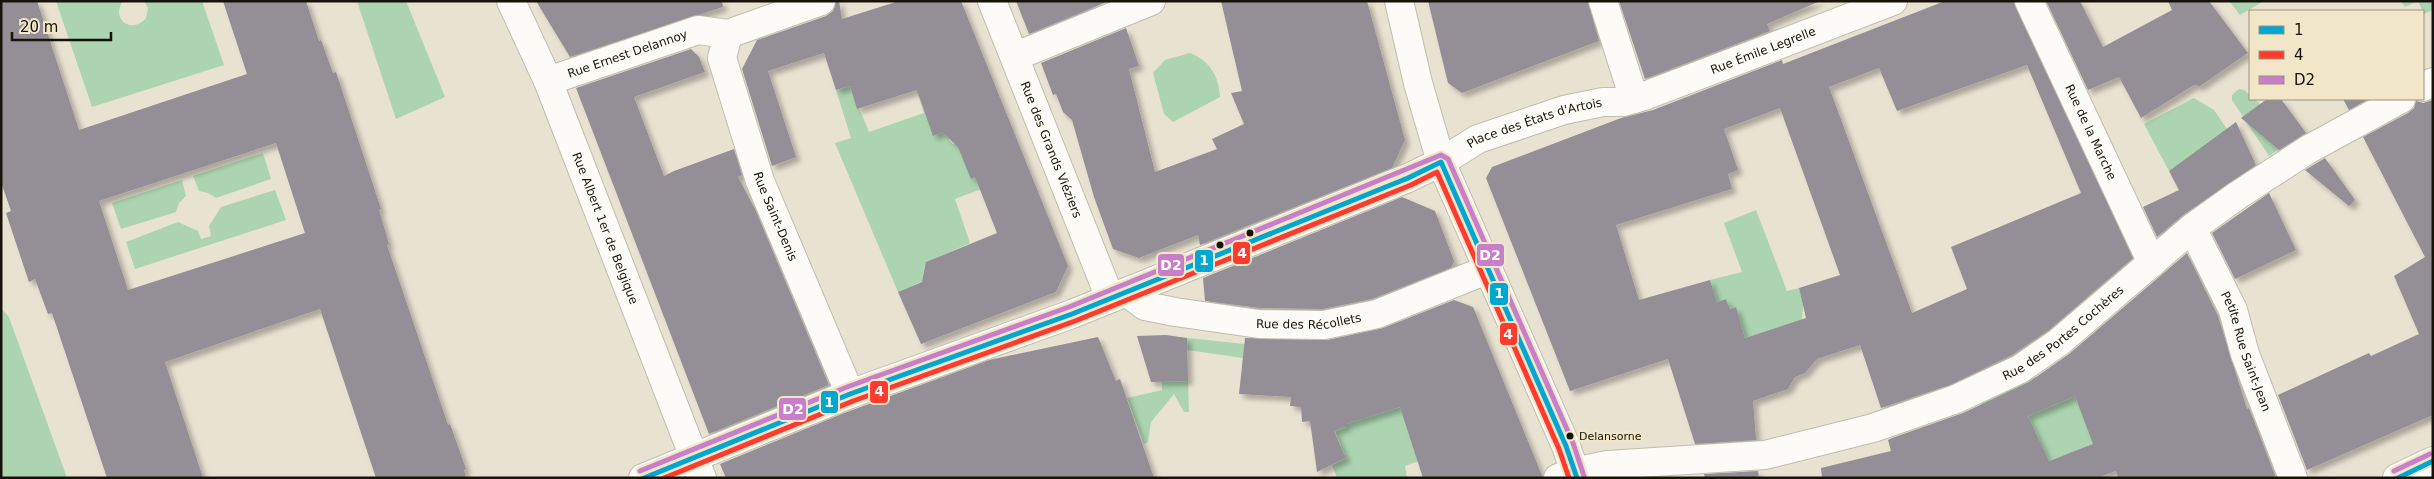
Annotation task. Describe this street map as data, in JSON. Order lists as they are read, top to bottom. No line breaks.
{"streets":{"street":["Rue Émile Legrelle","Rue Ernest Delannoy","Place des États d'Artois","Rue de la Marche","Rue des Grands Viéziers","Rue Saint-Denis","Rue Albert 1er de Belgique","Rue des Récollets","Rue des Portes Cochères","Petite Rue Saint-Jean"]},"crossings":[["Rue Émile Legrelle","Place des États d'Artois"],["Rue Ernest Delannoy","Rue Saint-Denis"],["Rue Ernest Delannoy","Rue Albert 1er de Belgique"],["Place des États d'Artois","Rue des Grands Viéziers"],["Place des États d'Artois","Rue Saint-Denis"],["Place des États d'Artois","Rue Albert 1er de Belgique"],["Place des États d'Artois","Rue des Récollets"],["Rue de la Marche","Rue des Portes Cochères"],["Rue des Grands Viéziers","Rue des Récollets"],["Rue des Portes Cochères","Petite Rue Saint-Jean"]],"places":["Delansorne"],"lines":["transit line D2","transit line 1","transit line 4"],"legend":["1","4","D2"],"scale_bar":"20 m"}
